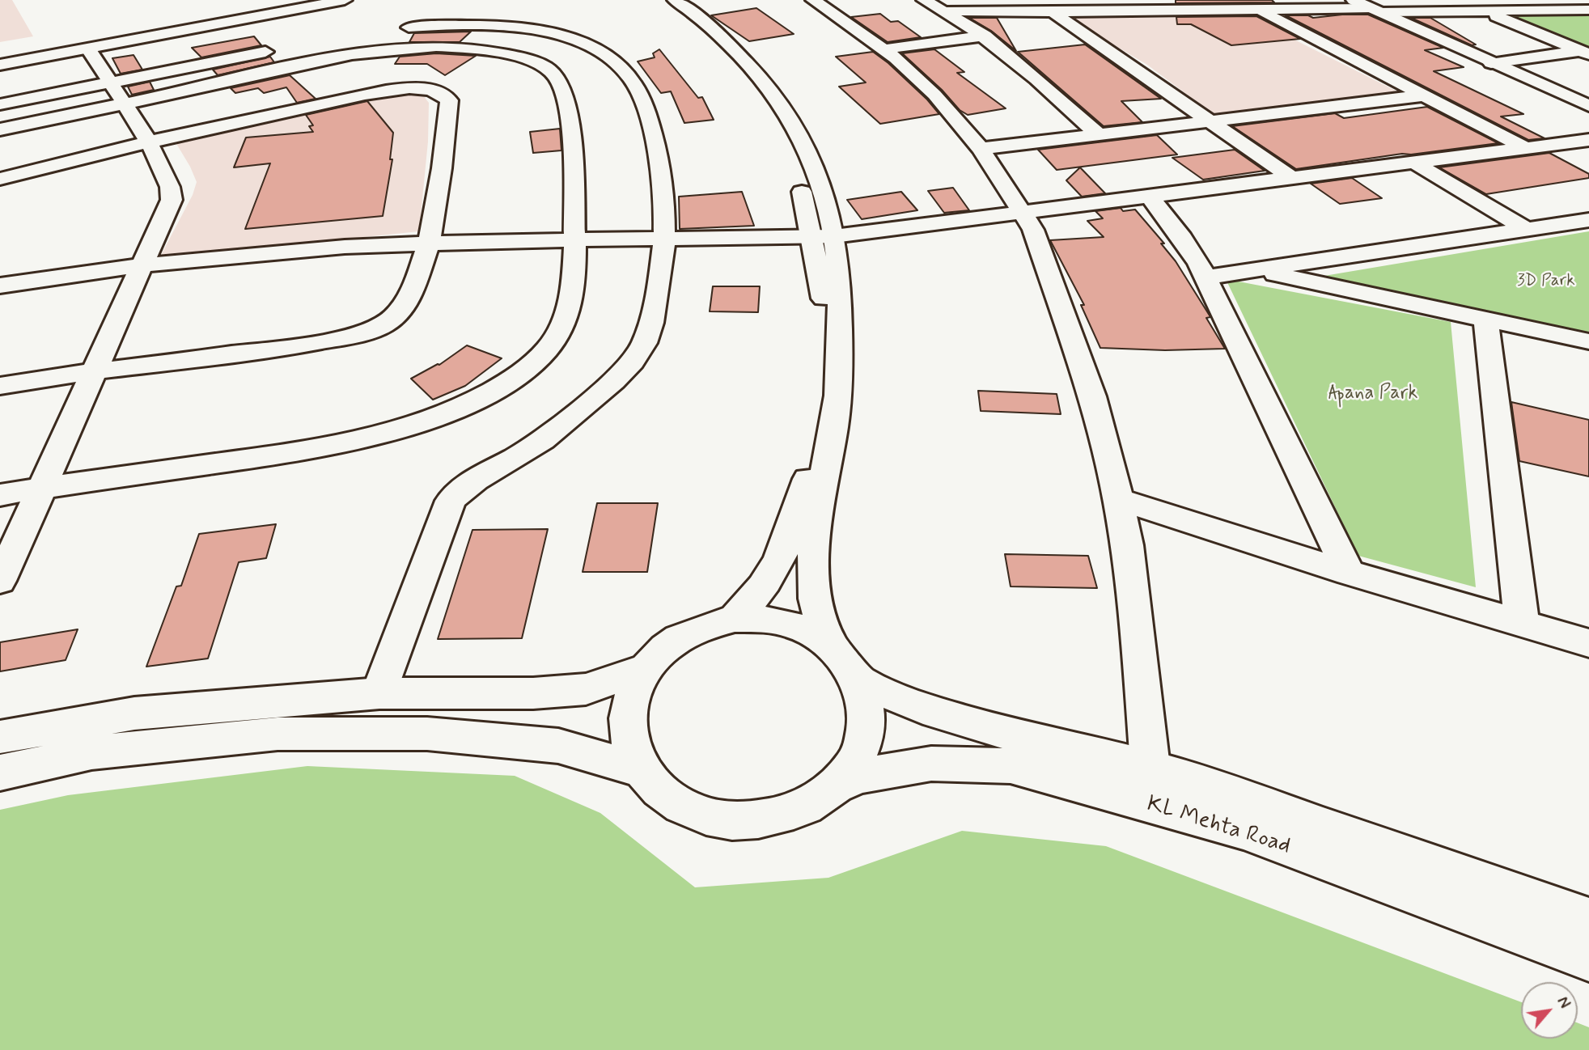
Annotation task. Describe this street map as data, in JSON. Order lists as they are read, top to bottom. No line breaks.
{"streets":{"street":["KL Mehta Road"]},"parks":["3D Park","Apana Park"],"north":"top right"}
